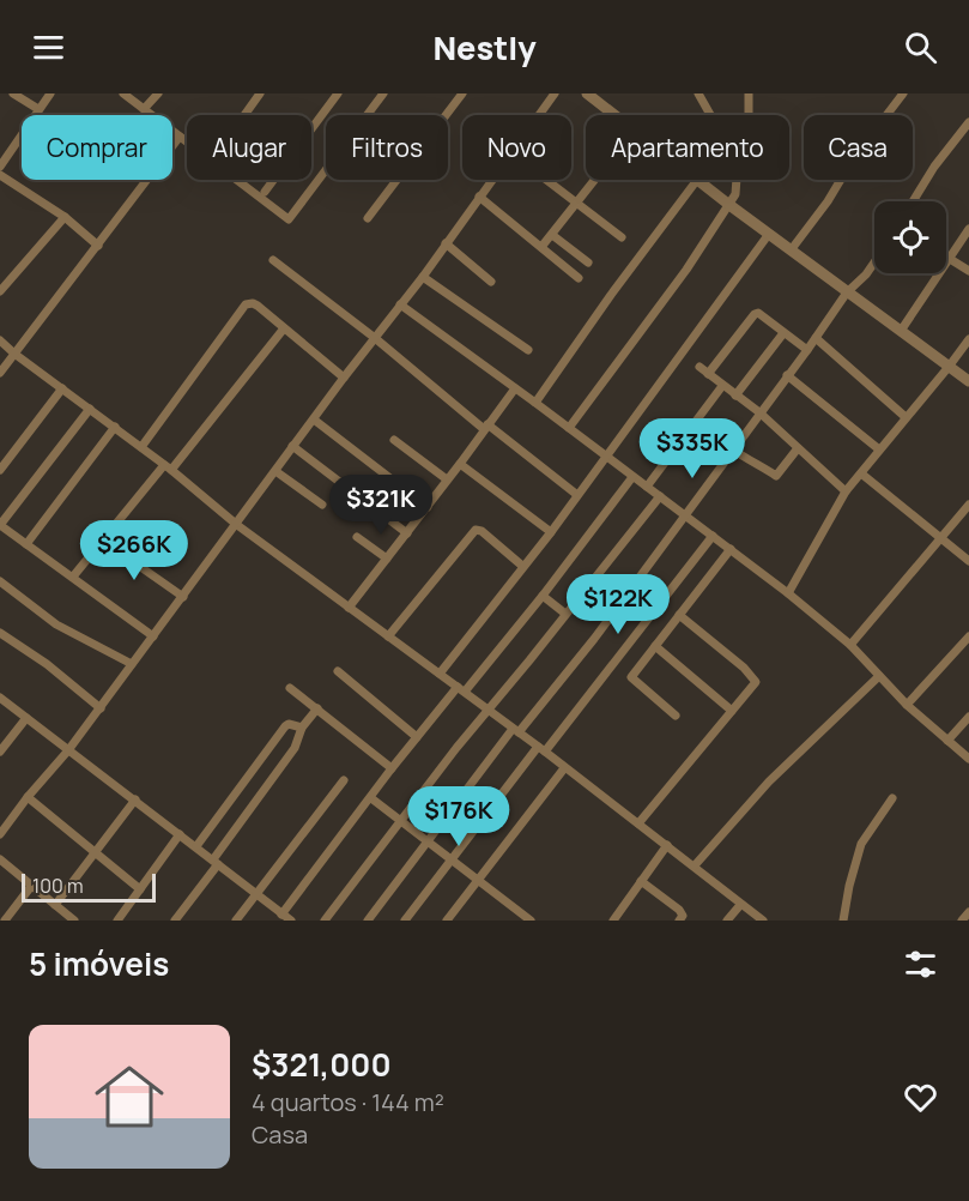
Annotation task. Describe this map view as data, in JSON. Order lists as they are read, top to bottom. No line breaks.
{"scale_bar":"100 m","page":{"header":"Nestly","chip":["Comprar","Alugar","Filtros","Novo","Apartamento","Casa"],"price":["$335K","$321K","$266K","$122K","$176K"],"scale":"100 m","heading":"5 imóveis","list":[{"name":"$321,000","note":"4 quartos · 144 m² · Casa"}]}}
